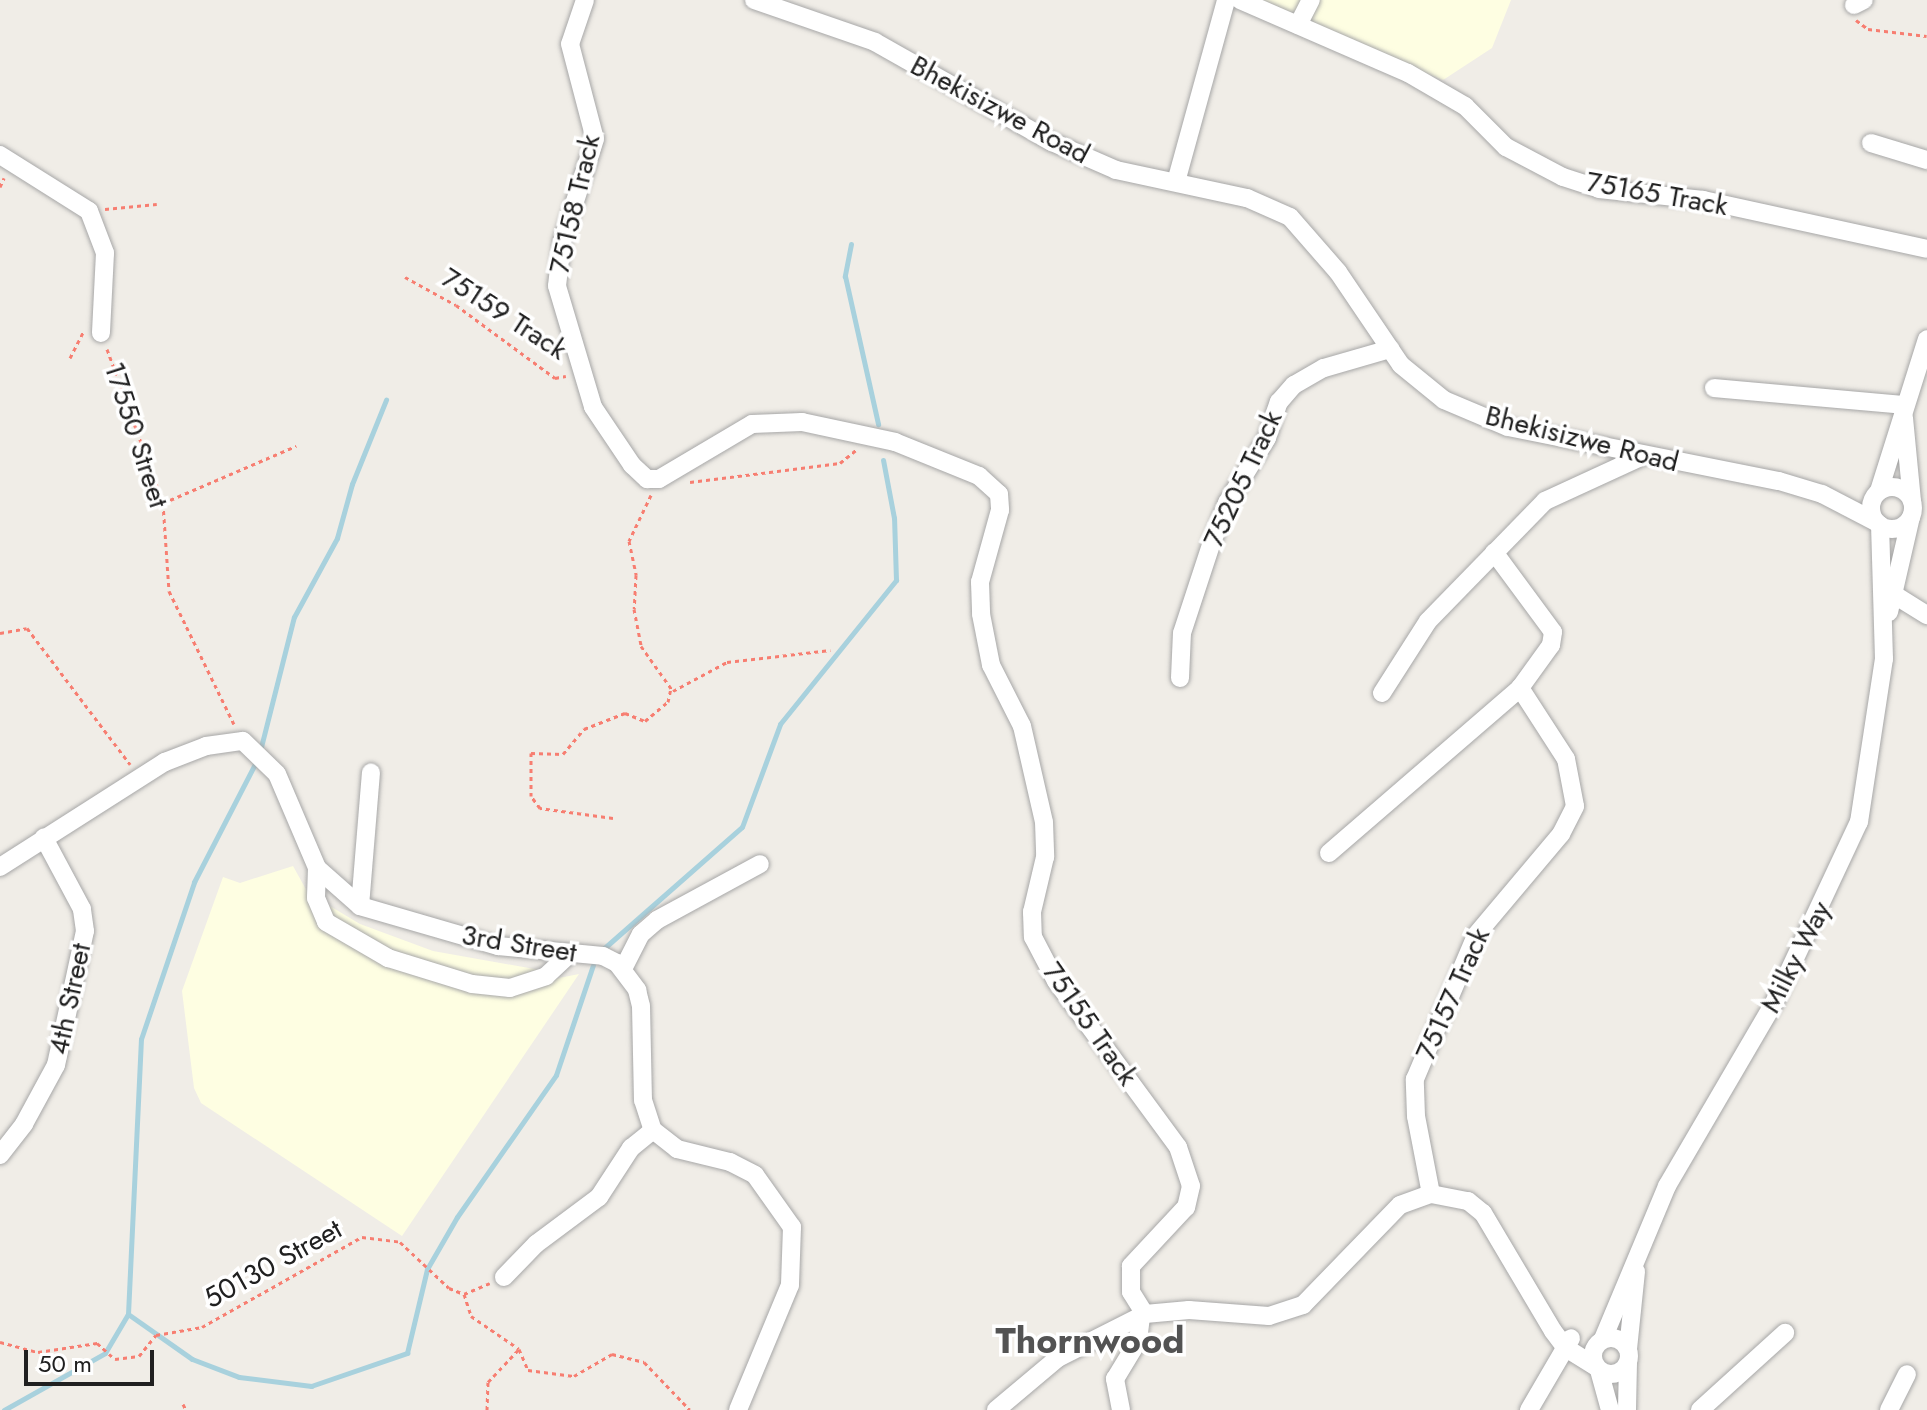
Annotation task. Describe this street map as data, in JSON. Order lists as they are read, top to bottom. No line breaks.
{"streets":{"street":["Bhekisizwe Road","75165 Track","75158 Track","17550 Street","75205 Track","3rd Street","Milky Way","75157 Track","4th Street","75155 Track"],"path":["75159 Track","50130 Street"]},"crossings":[["Bhekisizwe Road","75205 Track"],["Bhekisizwe Road","Milky Way"],["75158 Track","75159 Track"],["17550 Street","3rd Street"]],"districts":["Thornwood"],"scale_bar":"50 m"}
